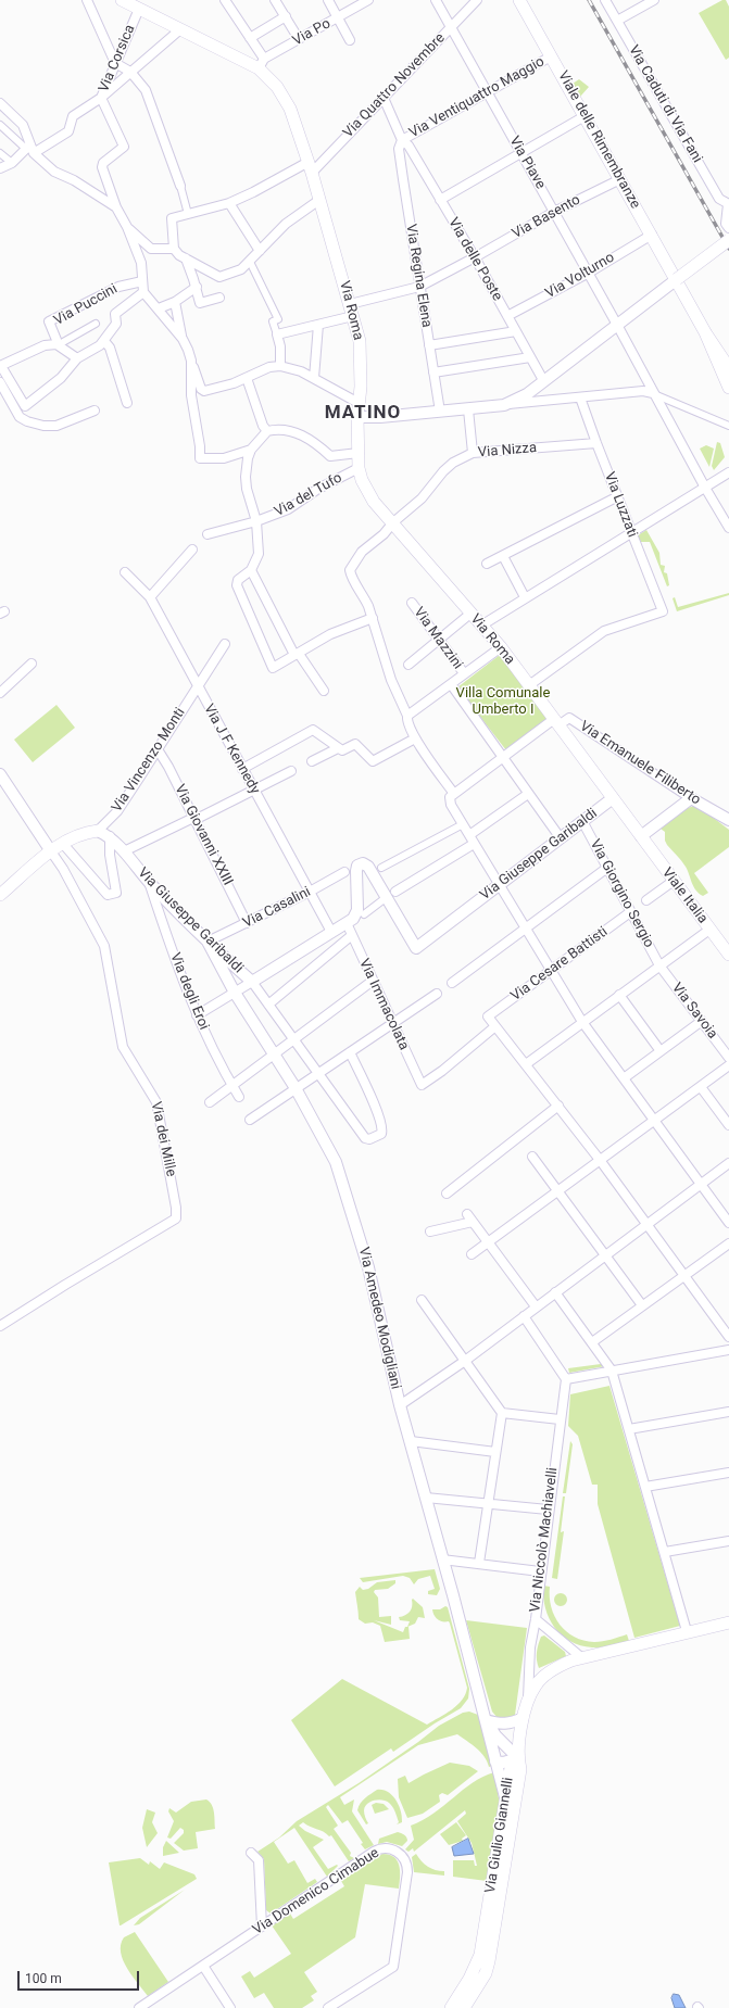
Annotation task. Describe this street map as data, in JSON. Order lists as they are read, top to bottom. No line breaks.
{"streets":{"main road":["Viale delle Rimembranze","Via Roma","Viale Italia","Via Giulio Giannelli"],"street":["Via Po","Via Corsica","Via Quattro Novembre","Via Ventiquattro Maggio","Via Caduti di Via Fani","Via Piave","Via Basento","Via delle Poste","Via Regina Elena","Via Volturno","Via Puccini","Via Nizza","Via del Tufo","Via Luzzati","Via Mazzini","Via J F Kennedy","Via Vincenzo Monti","Via Emanuele Filiberto","Via Giovanni XXIII","Via Giuseppe Garibaldi","Via Giorgino Sergio","Via Casalini","Via Cesare Battisti","Via degli Eroi","Via Immacolata","Via Savoia","Via dei Mille","Via Amedeo Modigliani","Via Niccolò Machiavelli","Via Domenico Cimabue"]},"crossings":[["Via Po","Via Roma"],["Via Corsica","Via Roma"],["Via Quattro Novembre","Via Piave"],["Via Quattro Novembre","Via Roma"],["Via Ventiquattro Maggio","Viale delle Rimembranze"],["Via Ventiquattro Maggio","Via Piave"],["Via Ventiquattro Maggio","Via delle Poste"],["Via Ventiquattro Maggio","Via Regina Elena"],["Viale delle Rimembranze","Via Basento"],["Viale delle Rimembranze","Via Volturno"],["Via Piave","Via Basento"],["Via Piave","Via Volturno"],["Via Basento","Via delle Poste"],["Via Basento","Via Regina Elena"],["Via Basento","Via Roma"],["Via delle Poste","Via Regina Elena"],["Via delle Poste","Via Volturno"],["Via Roma","Via Nizza"],["Via Roma","Via del Tufo"],["Via Roma","Via Luzzati"],["Via Roma","Via Emanuele Filiberto"],["Via Roma","Via Giuseppe Garibaldi"],["Via Roma","Viale Italia"],["Via Nizza","Via Luzzati"],["Via J F Kennedy","Via Vincenzo Monti"],["Via J F Kennedy","Via Giuseppe Garibaldi"],["Via J F Kennedy","Via Casalini"],["Via Vincenzo Monti","Via Giovanni XXIII"],["Via Vincenzo Monti","Via Giuseppe Garibaldi"],["Via Giovanni XXIII","Via Casalini"],["Via Giuseppe Garibaldi","Via Giorgino Sergio"],["Via Giuseppe Garibaldi","Via Casalini"],["Via Giuseppe Garibaldi","Via degli Eroi"],["Via Giuseppe Garibaldi","Via Immacolata"],["Via Giuseppe Garibaldi","Via Amedeo Modigliani"],["Via Giorgino Sergio","Via Cesare Battisti"],["Via Giorgino Sergio","Via Savoia"],["Via Casalini","Via Amedeo Modigliani"],["Via Cesare Battisti","Via Immacolata"],["Via Amedeo Modigliani","Via Giulio Giannelli"]],"districts":["MATINO"],"parks":["Villa Comunale Umberto I"],"scale_bar":"100 m"}
